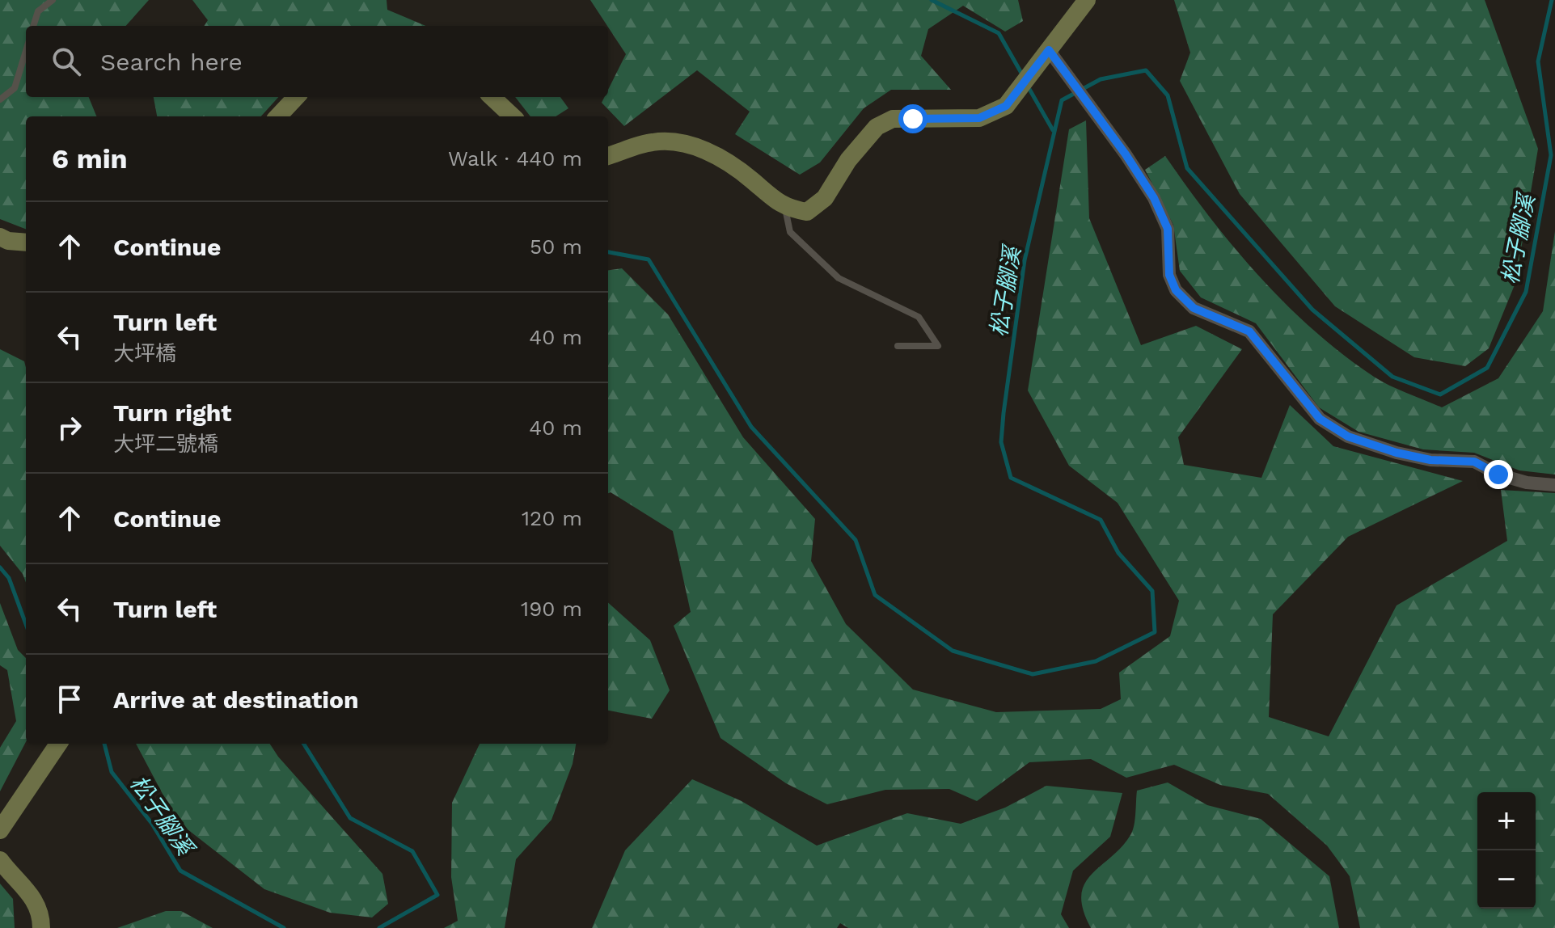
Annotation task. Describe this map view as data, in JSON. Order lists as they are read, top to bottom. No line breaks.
{"water":["松子腳溪"],"page":{"search":"Search here","heading":["6 min","Walk · 440 m"],"list":[["Continue","50 m"],["Turn left","大坪橋","40 m"],["Turn right","大坪二號橋","40 m"],["Continue","120 m"],["Turn left","190 m"],"Arrive at destination"],"map_buttons":["+","−"]}}
